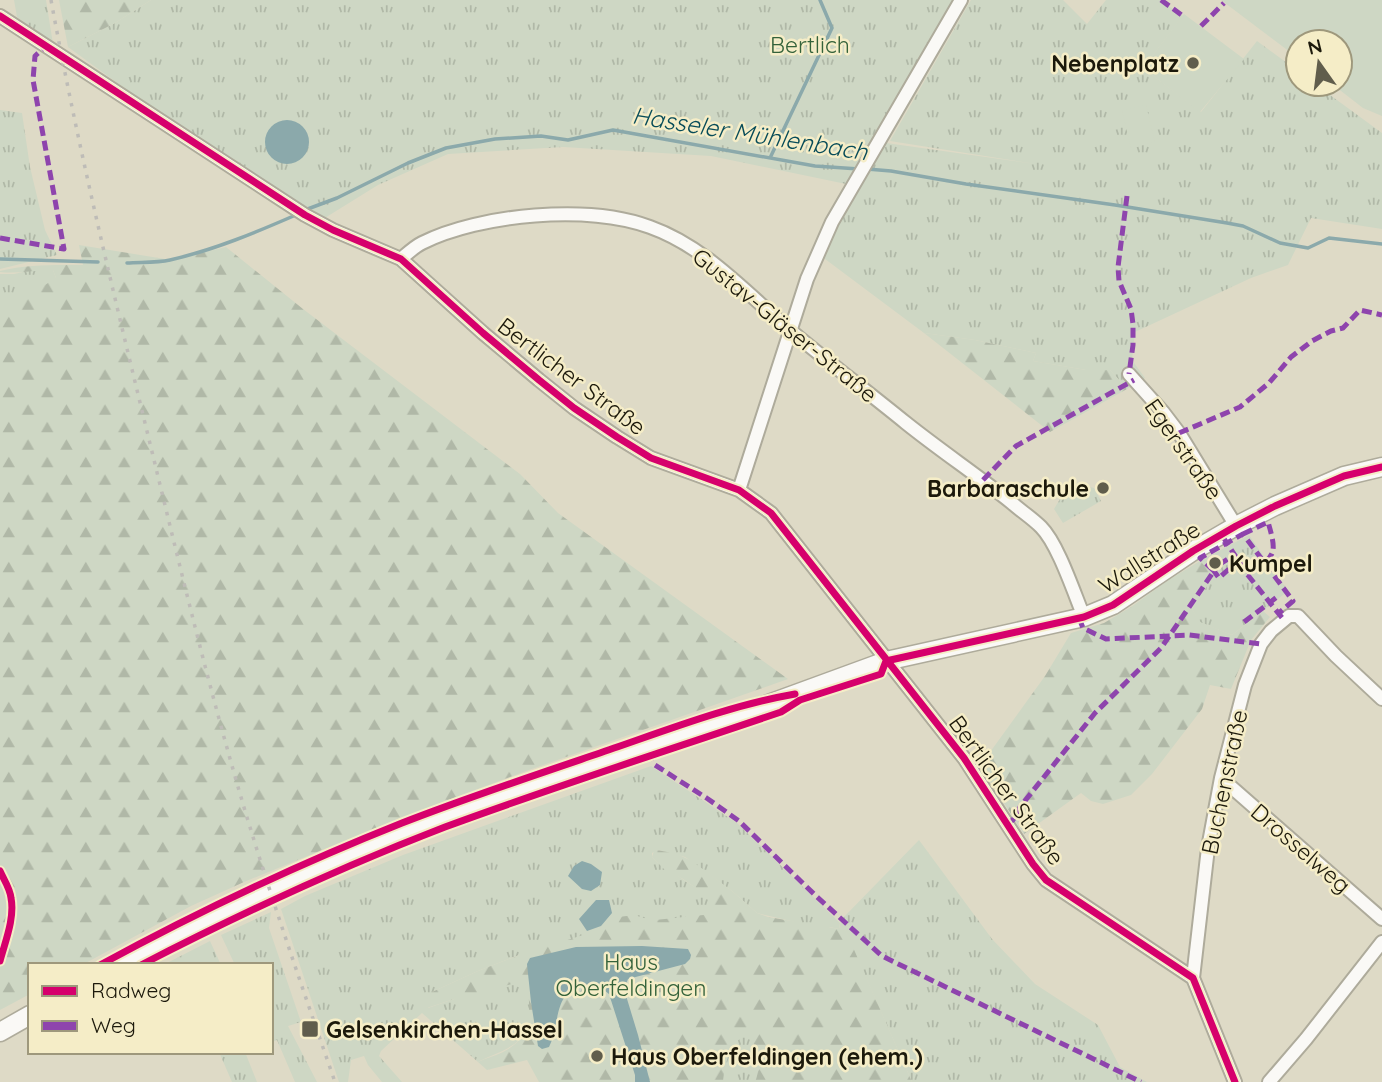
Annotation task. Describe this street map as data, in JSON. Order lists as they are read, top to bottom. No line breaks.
{"streets":{"street":["Gustav-Gläser-Straße","Bertlicher Straße","Egerstraße","Wallstraße","Buchenstraße","Drosselweg"]},"crossings":[["Gustav-Gläser-Straße","Bertlicher Straße"],["Gustav-Gläser-Straße","Wallstraße"],["Bertlicher Straße","Wallstraße"],["Bertlicher Straße","Buchenstraße"],["Egerstraße","Wallstraße"],["Buchenstraße","Drosselweg"]],"water":["Hasseler Mühlenbach"],"parks":["Bertlich","Haus Oberfeldingen"],"places":{"other":["Nebenplatz","Barbaraschule","Kumpel","Haus Oberfeldingen (ehem.)"],"transit":["Gelsenkirchen-Hassel"]},"legend":["Radweg","Weg"],"north":"top"}
